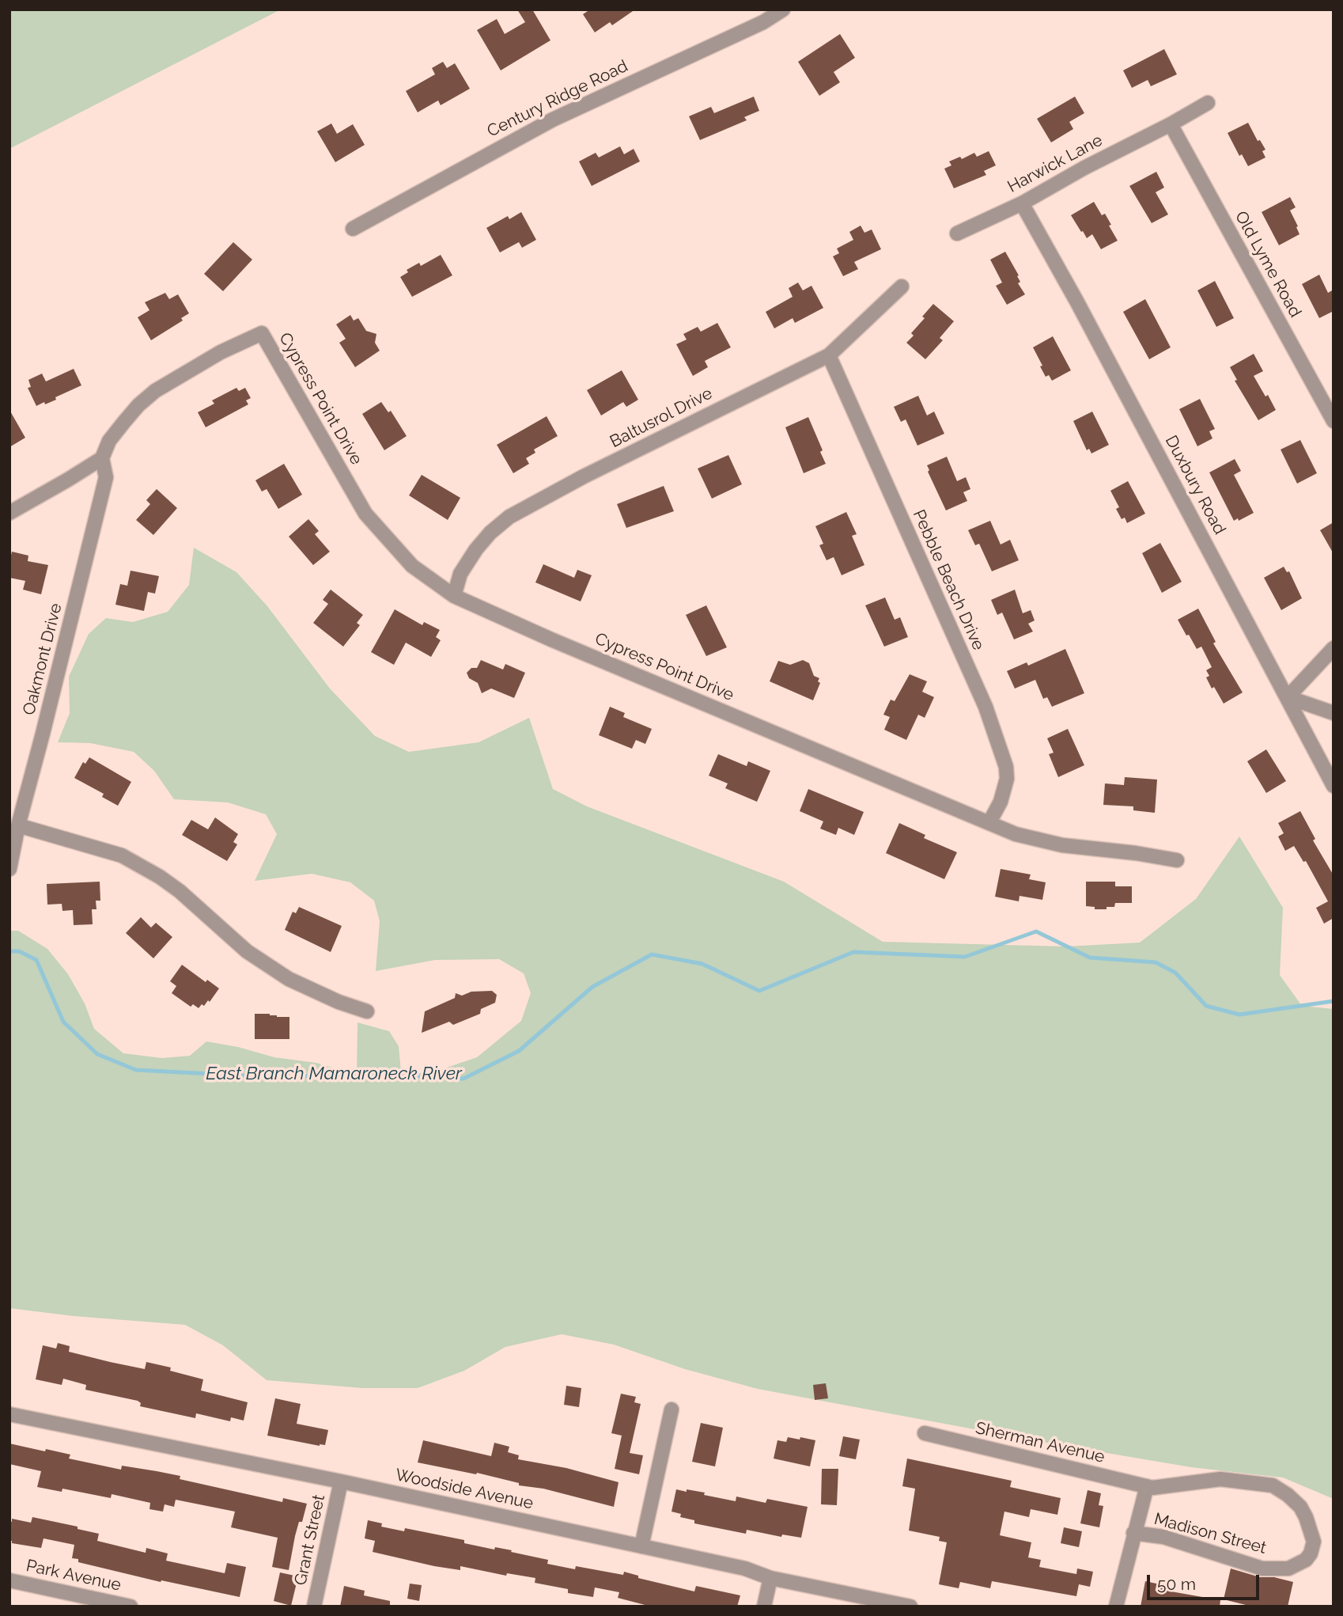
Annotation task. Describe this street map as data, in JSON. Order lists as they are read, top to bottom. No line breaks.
{"streets":{"street":["Century Ridge Road","Harwick Lane","Old Lyme Road","Cypress Point Drive","Baltusrol Drive","Duxbury Road","Pebble Beach Drive","Oakmont Drive","Sherman Avenue","Woodside Avenue","Madison Street","Grant Street","Park Avenue"]},"crossings":[["Harwick Lane","Old Lyme Road"],["Harwick Lane","Duxbury Road"],["Cypress Point Drive","Baltusrol Drive"],["Cypress Point Drive","Pebble Beach Drive"],["Cypress Point Drive","Oakmont Drive"],["Baltusrol Drive","Pebble Beach Drive"],["Sherman Avenue","Madison Street"],["Woodside Avenue","Grant Street"]],"water":["East Branch Mamaroneck River"],"scale_bar":"50 m"}
